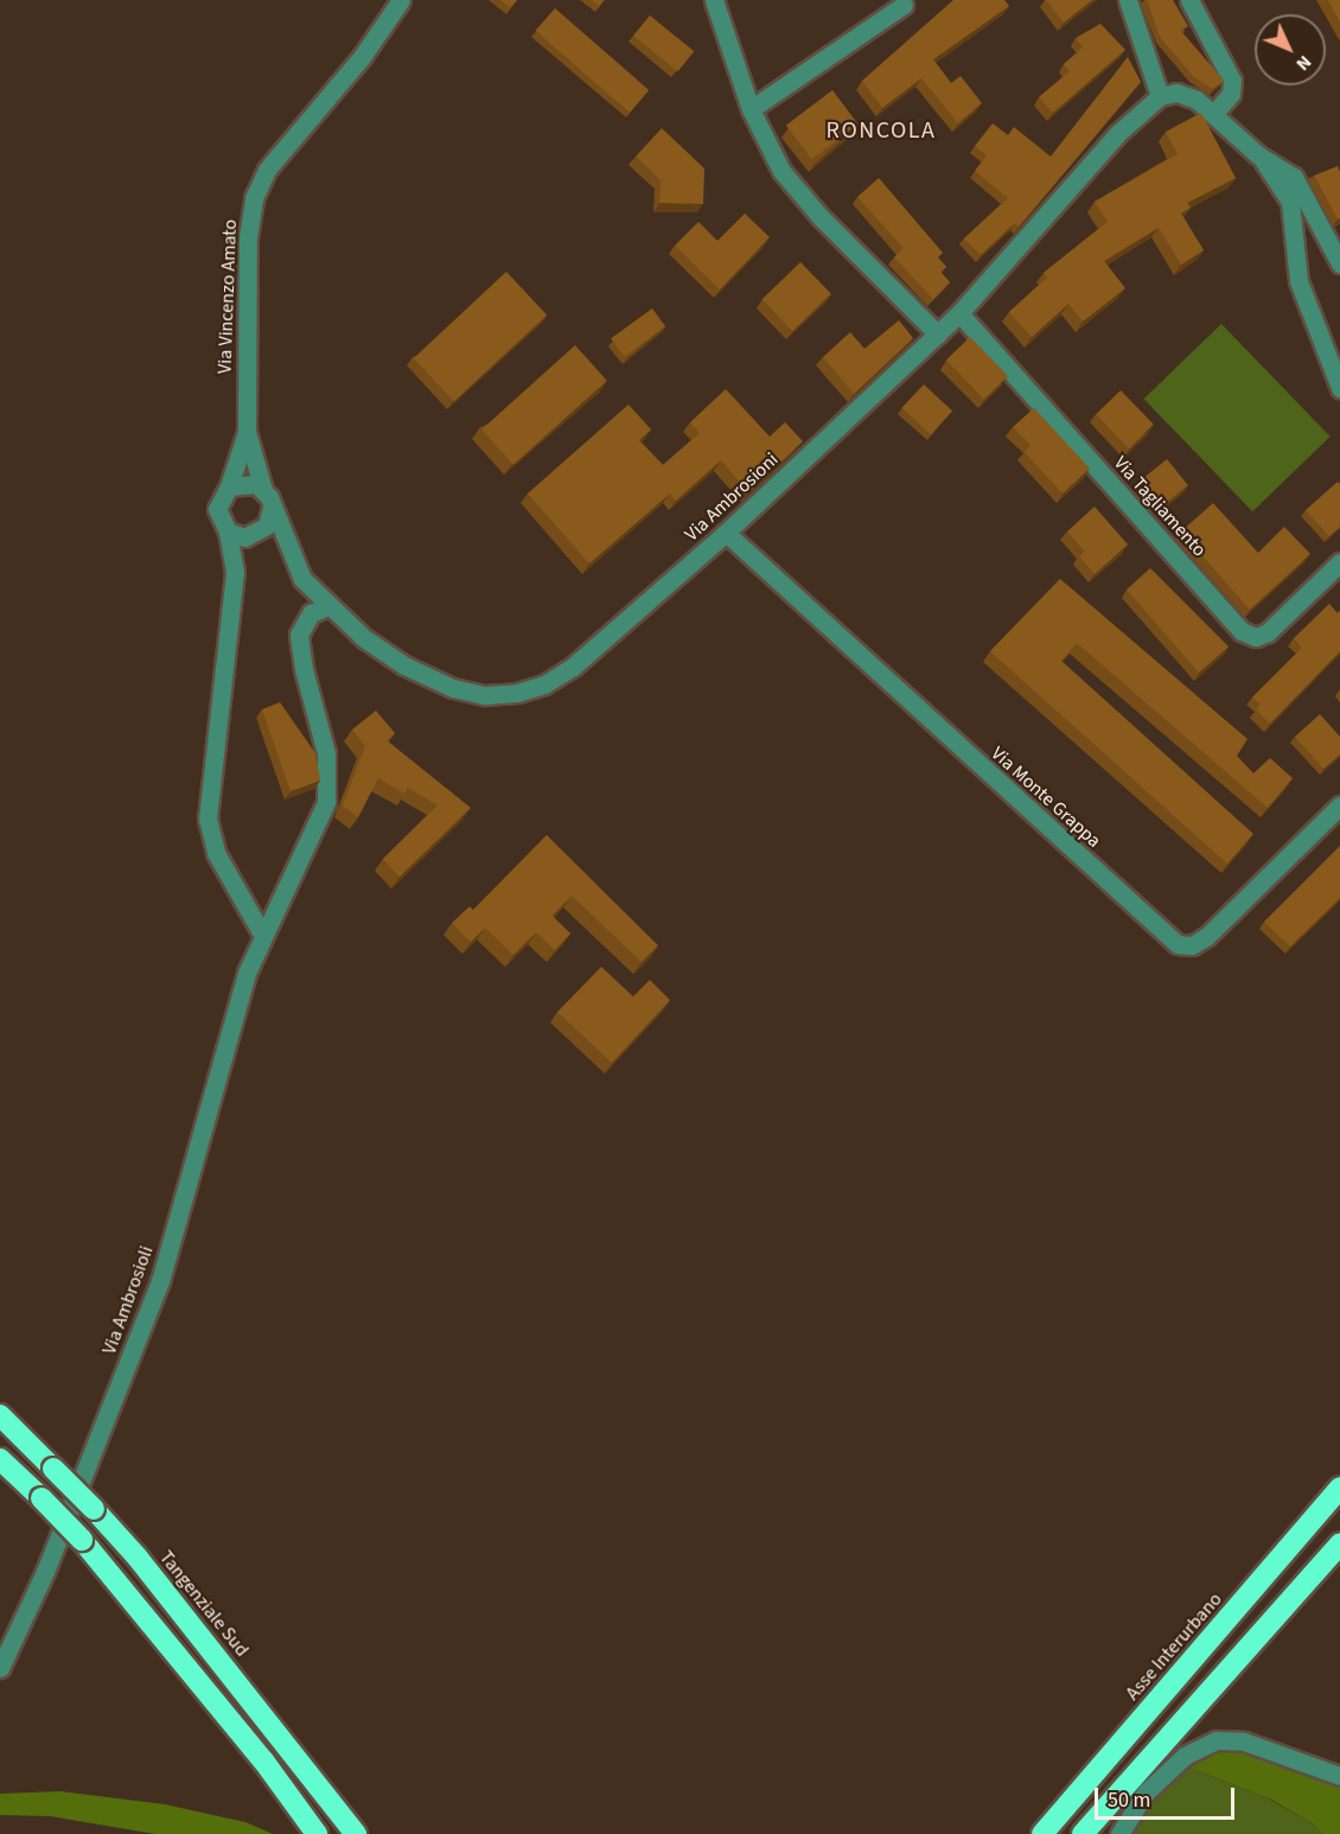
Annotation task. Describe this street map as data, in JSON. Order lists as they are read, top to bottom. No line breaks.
{"streets":{"highway":["Tangenziale Sud","Asse Interurbano"],"street":["Via Vincenzo Amato","Via Ambrosioni","Via Tagliamento","Via Monte Grappa","Via Ambrosioli"]},"crossings":[["Via Vincenzo Amato","Via Ambrosioni"],["Via Ambrosioni","Via Tagliamento"],["Via Ambrosioni","Via Monte Grappa"],["Via Ambrosioni","Via Ambrosioli"]],"districts":["RONCOLA"],"scale_bar":"50 m","north":"bottom right"}
